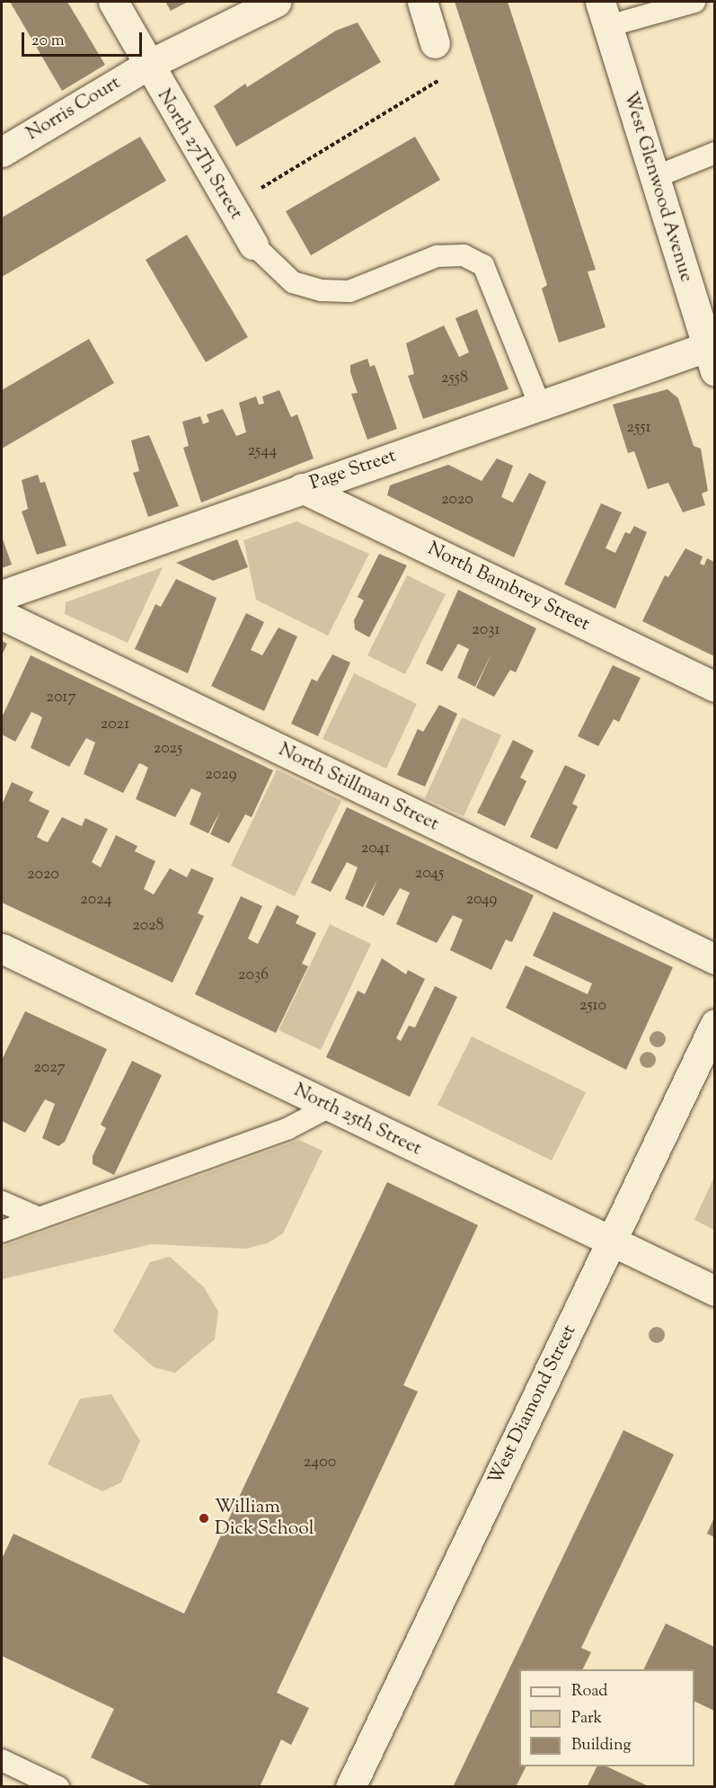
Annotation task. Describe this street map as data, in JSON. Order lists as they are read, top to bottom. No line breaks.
{"streets":{"street":["Norris Court","North 27Th Street","West Glenwood Avenue","Page Street","North Bambrey Street","North Stillman Street","North 25th Street","West Diamond Street"]},"crossings":[["Norris Court","North 27Th Street"],["West Glenwood Avenue","Page Street"],["Page Street","North Bambrey Street"],["North 25th Street","West Diamond Street"]],"places":["William Dick School"],"house_numbers":["2558","2551","2544","2020","2031","2017","2021","2025","2029","2041","2045","2020","2024","2049","2028","2036","2510","2027","2400"],"legend":["Road","Park","Building"],"scale_bar":"20 m"}
